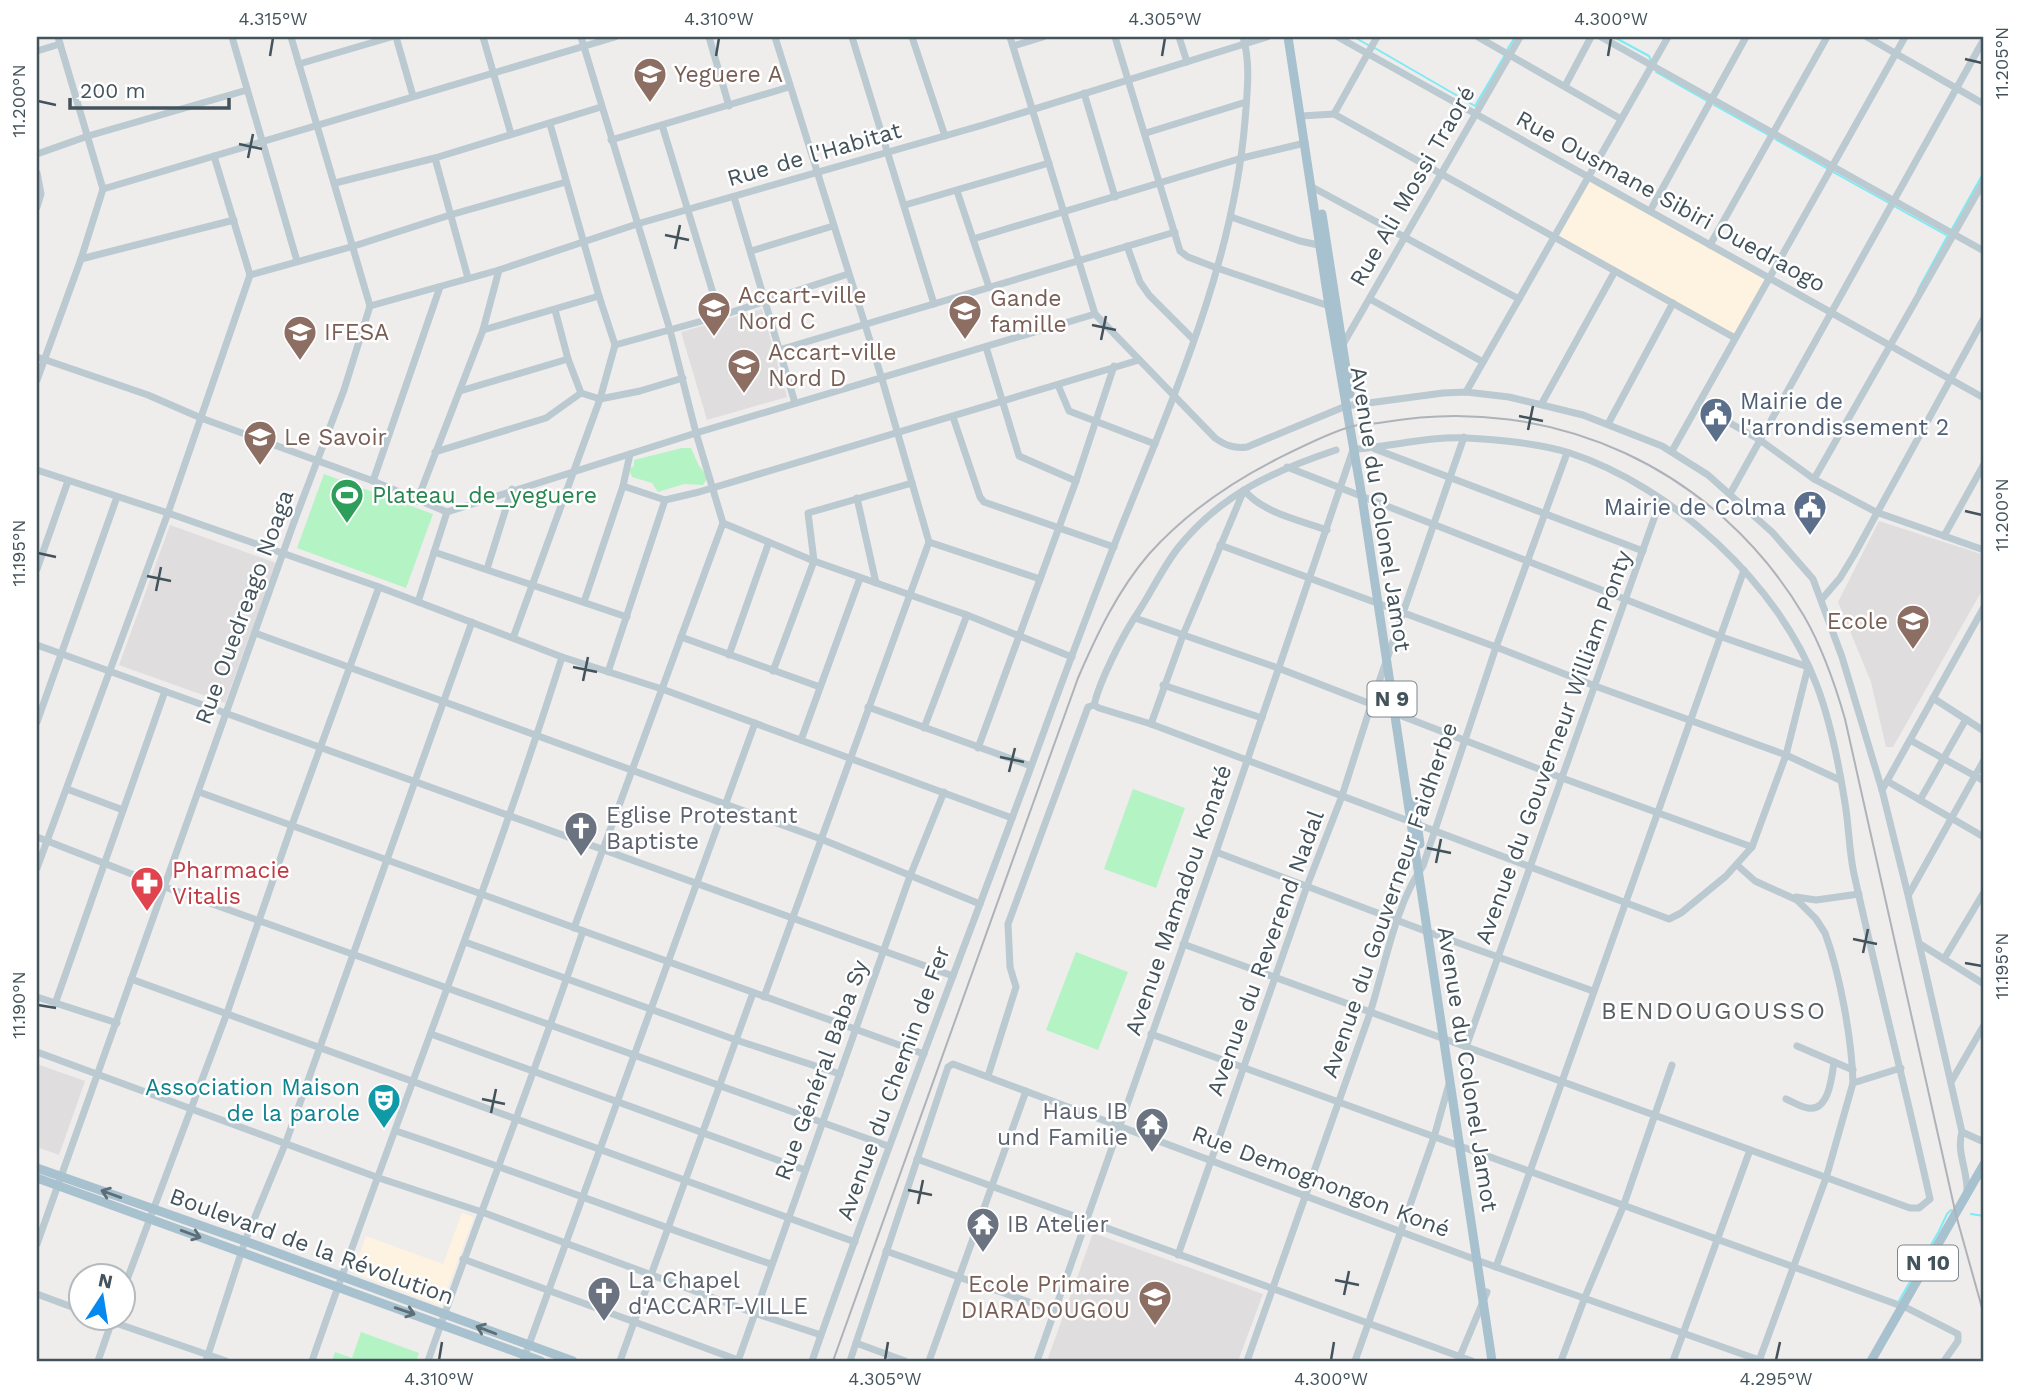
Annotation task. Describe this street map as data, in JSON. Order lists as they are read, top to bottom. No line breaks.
{"streets":{"main road":["Avenue du Colonel Jamot","N 9","Boulevard de la Révolution","N 10"],"street":["Rue de l'Habitat","Rue Ali Mossi Traoré","Rue Ousmane Sibiri Ouedraogo","Rue Ouedreago Noaga","Avenue du Gouverneur William Ponty","Avenue Mamadou Konaté","Avenue du Gouverneur Faidherbe","Avenue du Reverend Nadal","Rue Général Baba Sy","Avenue du Chemin de Fer","Rue Demognongon Koné"]},"crossings":[["Rue de l'Habitat","Rue Ouedreago Noaga"],["Rue Ali Mossi Traoré","Rue Ousmane Sibiri Ouedraogo"],["Rue Ali Mossi Traoré","Avenue du Colonel Jamot"],["Rue Ali Mossi Traoré","Avenue du Chemin de Fer"],["Avenue du Colonel Jamot","Avenue Mamadou Konaté"],["Avenue du Colonel Jamot","Avenue du Gouverneur Faidherbe"],["Avenue du Colonel Jamot","Avenue du Reverend Nadal"],["Avenue du Colonel Jamot","Avenue du Chemin de Fer"],["Avenue du Colonel Jamot","Rue Demognongon Koné"],["Rue Ouedreago Noaga","Boulevard de la Révolution"],["Avenue Mamadou Konaté","Rue Demognongon Koné"],["Avenue du Gouverneur Faidherbe","Rue Demognongon Koné"],["Avenue du Reverend Nadal","Rue Demognongon Koné"],["Avenue du Chemin de Fer","Rue Demognongon Koné"]],"districts":["BENDOUGOUSSO"],"places":{"school or university":["Yeguere A","Accart-ville Nord C","Gande famille","IFESA","Accart-ville Nord D","Le Savoir","Ecole","Ecole Primaire DIARADOUGOU"],"public building":["Mairie de l'arrondissement 2","Mairie de Colma"],"sports":["Plateau_de_yeguere"],"church":["Eglise Protestant Baptiste","La Chapel d'ACCART-VILLE"],"pharmacy":["Pharmacie Vitalis"],"theatre":["Association Maison de la parole"],"temple":["Haus IB und Familie","IB Atelier"]},"scale_bar":"200 m","north":"top","coordinates":["4.315°W","4.310°W","4.305°W","4.300°W","11.205°N","11.200°N","11.195°N","11.190°N","4.295°W"]}
